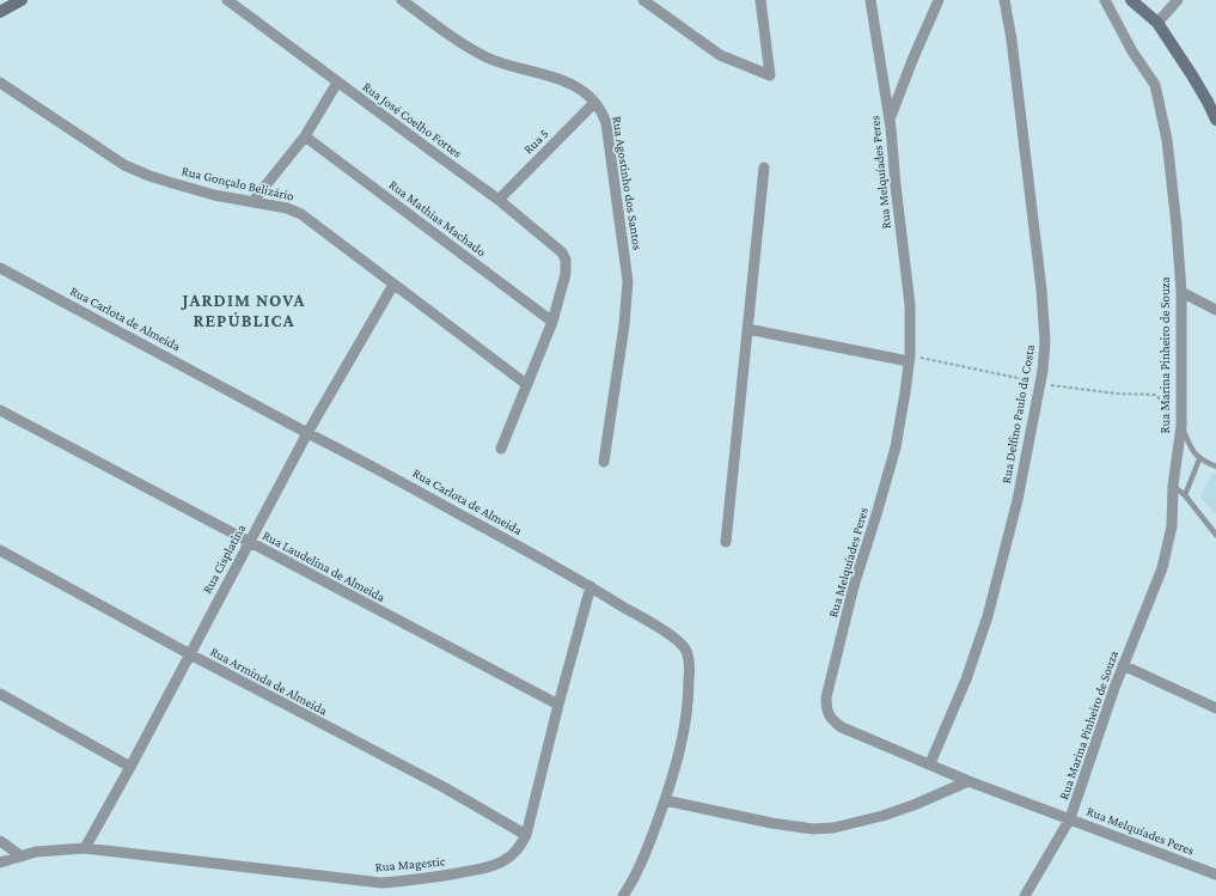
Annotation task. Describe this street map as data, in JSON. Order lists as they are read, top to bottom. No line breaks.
{"streets":{"street":["Rua José Coelho Fortes","Rua 5","Rua Melquíades Peres","Rua Gonçalo Belizário","Rua Agostinho dos Santos","Rua Mathias Machado","Rua Carlota de Almeida","Rua Marina Pinheiro de Souza","Rua Delfino Paulo da Costa","Rua Cisplatina","Rua Laudelina de Almeida","Rua Arminda de Almeida","Rua Magestic"]},"crossings":[["Rua José Coelho Fortes","Rua 5"],["Rua José Coelho Fortes","Rua Mathias Machado"],["Rua 5","Rua Agostinho dos Santos"],["Rua Melquíades Peres","Rua Marina Pinheiro de Souza"],["Rua Melquíades Peres","Rua Delfino Paulo da Costa"],["Rua Gonçalo Belizário","Rua Cisplatina"],["Rua Carlota de Almeida","Rua Cisplatina"],["Rua Carlota de Almeida","Rua Magestic"],["Rua Cisplatina","Rua Laudelina de Almeida"],["Rua Cisplatina","Rua Arminda de Almeida"],["Rua Cisplatina","Rua Magestic"],["Rua Laudelina de Almeida","Rua Magestic"],["Rua Arminda de Almeida","Rua Magestic"]],"districts":["JARDIM NOVA REPÚBLICA"]}
